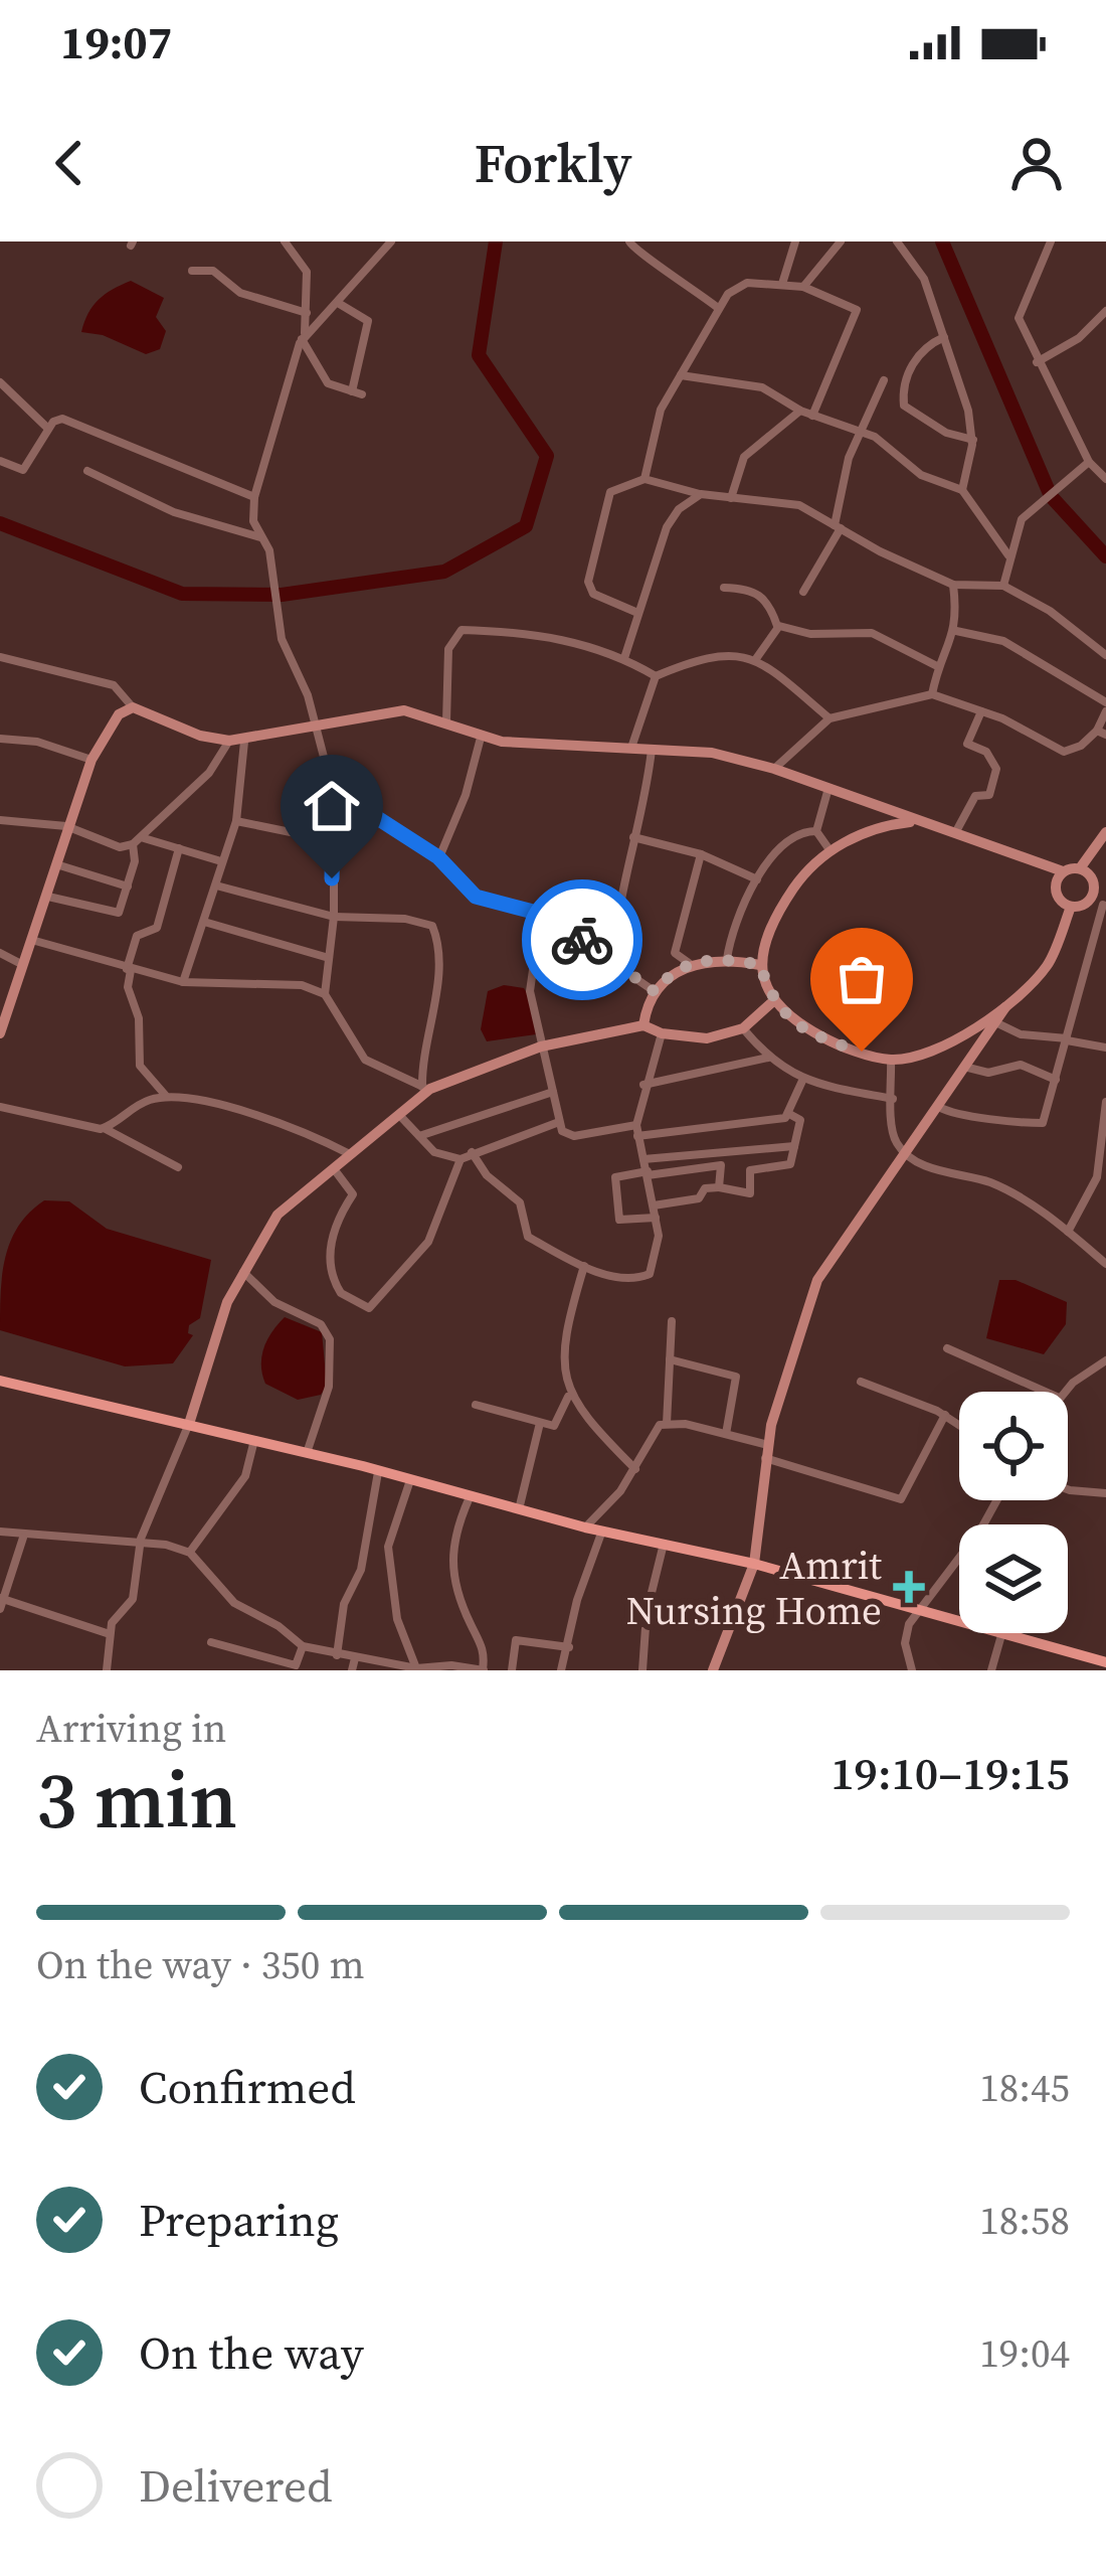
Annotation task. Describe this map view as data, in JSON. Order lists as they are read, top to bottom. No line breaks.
{"places":{"health":["Amrit Nursing Home"]},"page":{"status":"19:07","header":"Forkly","heading":["3 min","Arriving in","19:10–19:15"],"bar":"On the way · 350 m","list":[["Confirmed","18:45"],["Preparing","18:58"],["On the way","19:04"],"Delivered"]}}
